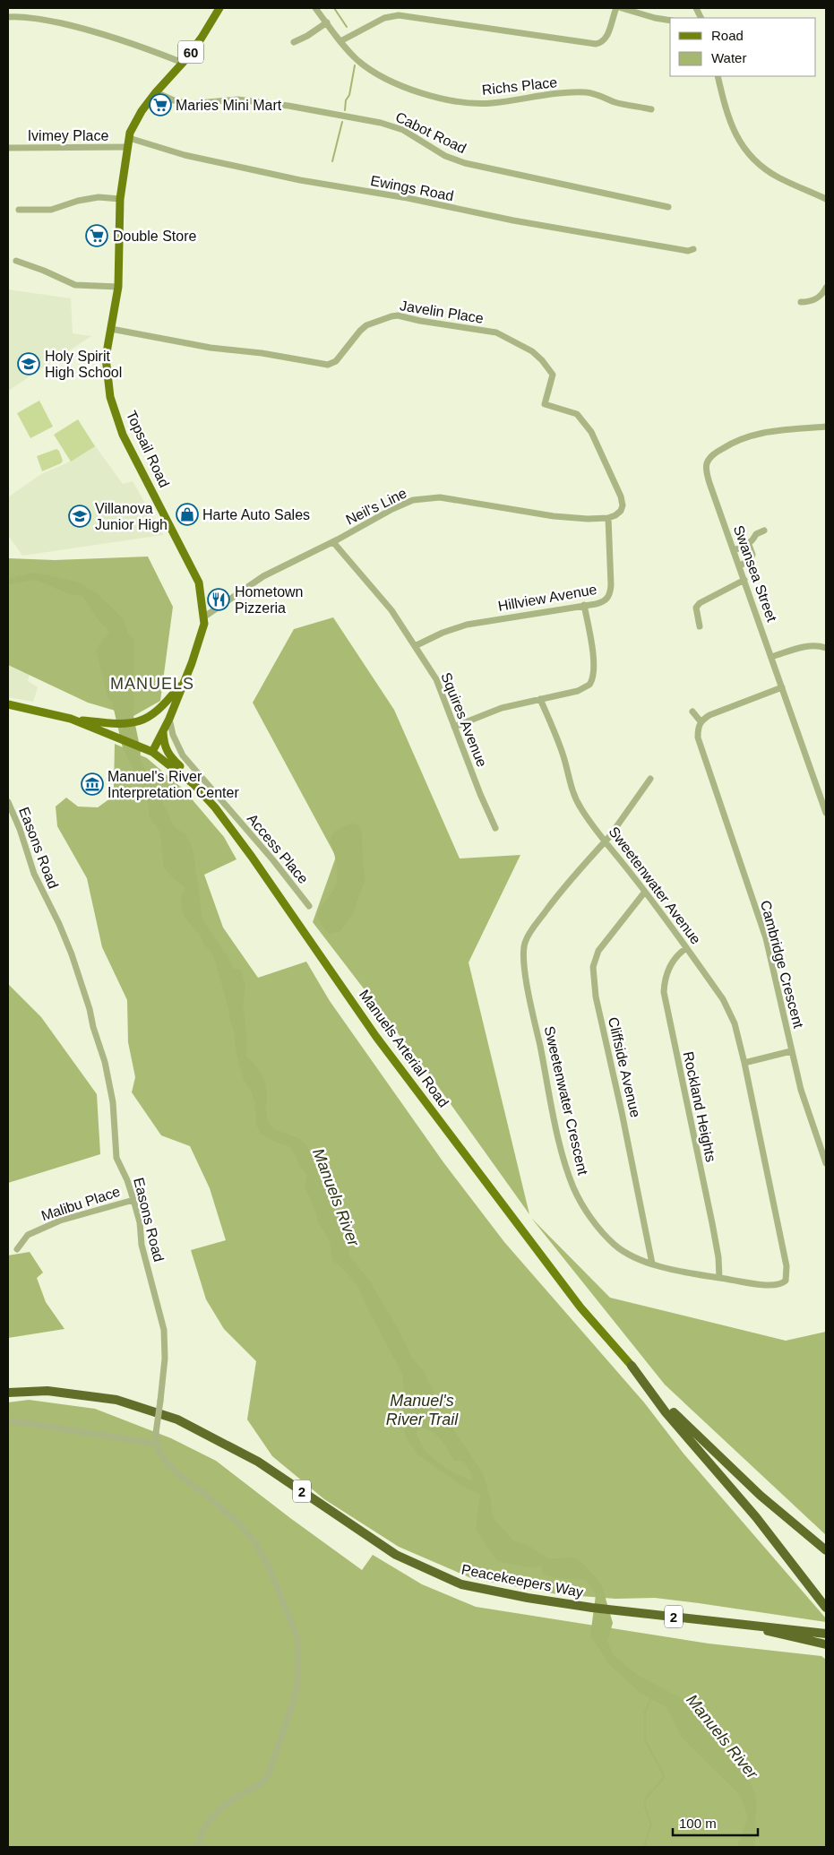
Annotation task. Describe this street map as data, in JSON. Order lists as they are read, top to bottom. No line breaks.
{"streets":{"highway":["2","Peacekeepers Way"],"main road":["60","Topsail Road","Manuels Arterial Road"],"street":["Richs Place","Cabot Road","Ivimey Place","Ewings Road","Javelin Place","Neil's Line","Swansea Street","Hillview Avenue","Squires Avenue","Easons Road","Access Place","Sweetenwater Avenue","Cambridge Crescent","Cliffside Avenue","Sweetenwater Crescent","Rockland Heights","Malibu Place"]},"crossings":[["Cabot Road","Topsail Road"],["Ivimey Place","Topsail Road"],["Ewings Road","Topsail Road"],["Javelin Place","Topsail Road"],["Javelin Place","Neil's Line"],["Javelin Place","Hillview Avenue"],["Topsail Road","Neil's Line"],["Topsail Road","Access Place"],["Topsail Road","Manuels Arterial Road"],["Neil's Line","Hillview Avenue"],["Neil's Line","Squires Avenue"],["Hillview Avenue","Squires Avenue"],["Easons Road","Malibu Place"],["Sweetenwater Avenue","Cliffside Avenue"],["Sweetenwater Avenue","Sweetenwater Crescent"],["Sweetenwater Avenue","Rockland Heights"],["Cliffside Avenue","Sweetenwater Crescent"],["Sweetenwater Crescent","Rockland Heights"]],"districts":["MANUELS"],"water":["Manuels River","Manuel's River Trail"],"places":{"supermarket":["Maries Mini Mart","Double Store"],"school or university":["Holy Spirit High School","Villanova Junior High"],"shop":["Harte Auto Sales"],"restaurant":["Hometown Pizzeria"],"museum":["Manuel's River Interpretation Center"]},"legend":["Road","Water"],"scale_bar":"100 m"}
